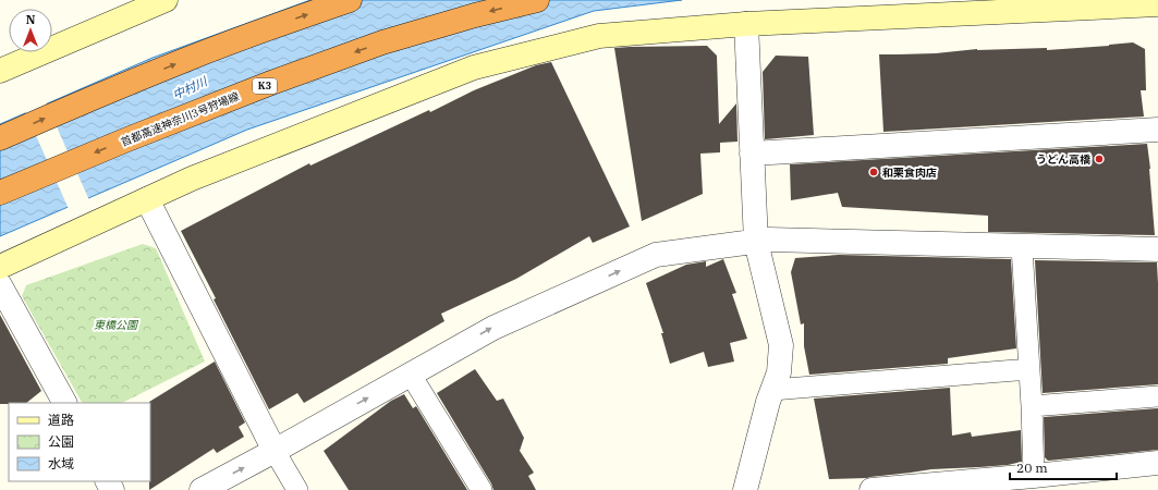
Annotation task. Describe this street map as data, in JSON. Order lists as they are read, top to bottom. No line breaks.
{"streets":{"highway":["K3","首都高速神奈川3号狩場線"]},"water":["中村川"],"parks":["東橋公園"],"places":["うどん高橋","和栗食肉店"],"legend":["道路","公園","水域"],"scale_bar":"20 m","north":"top"}
